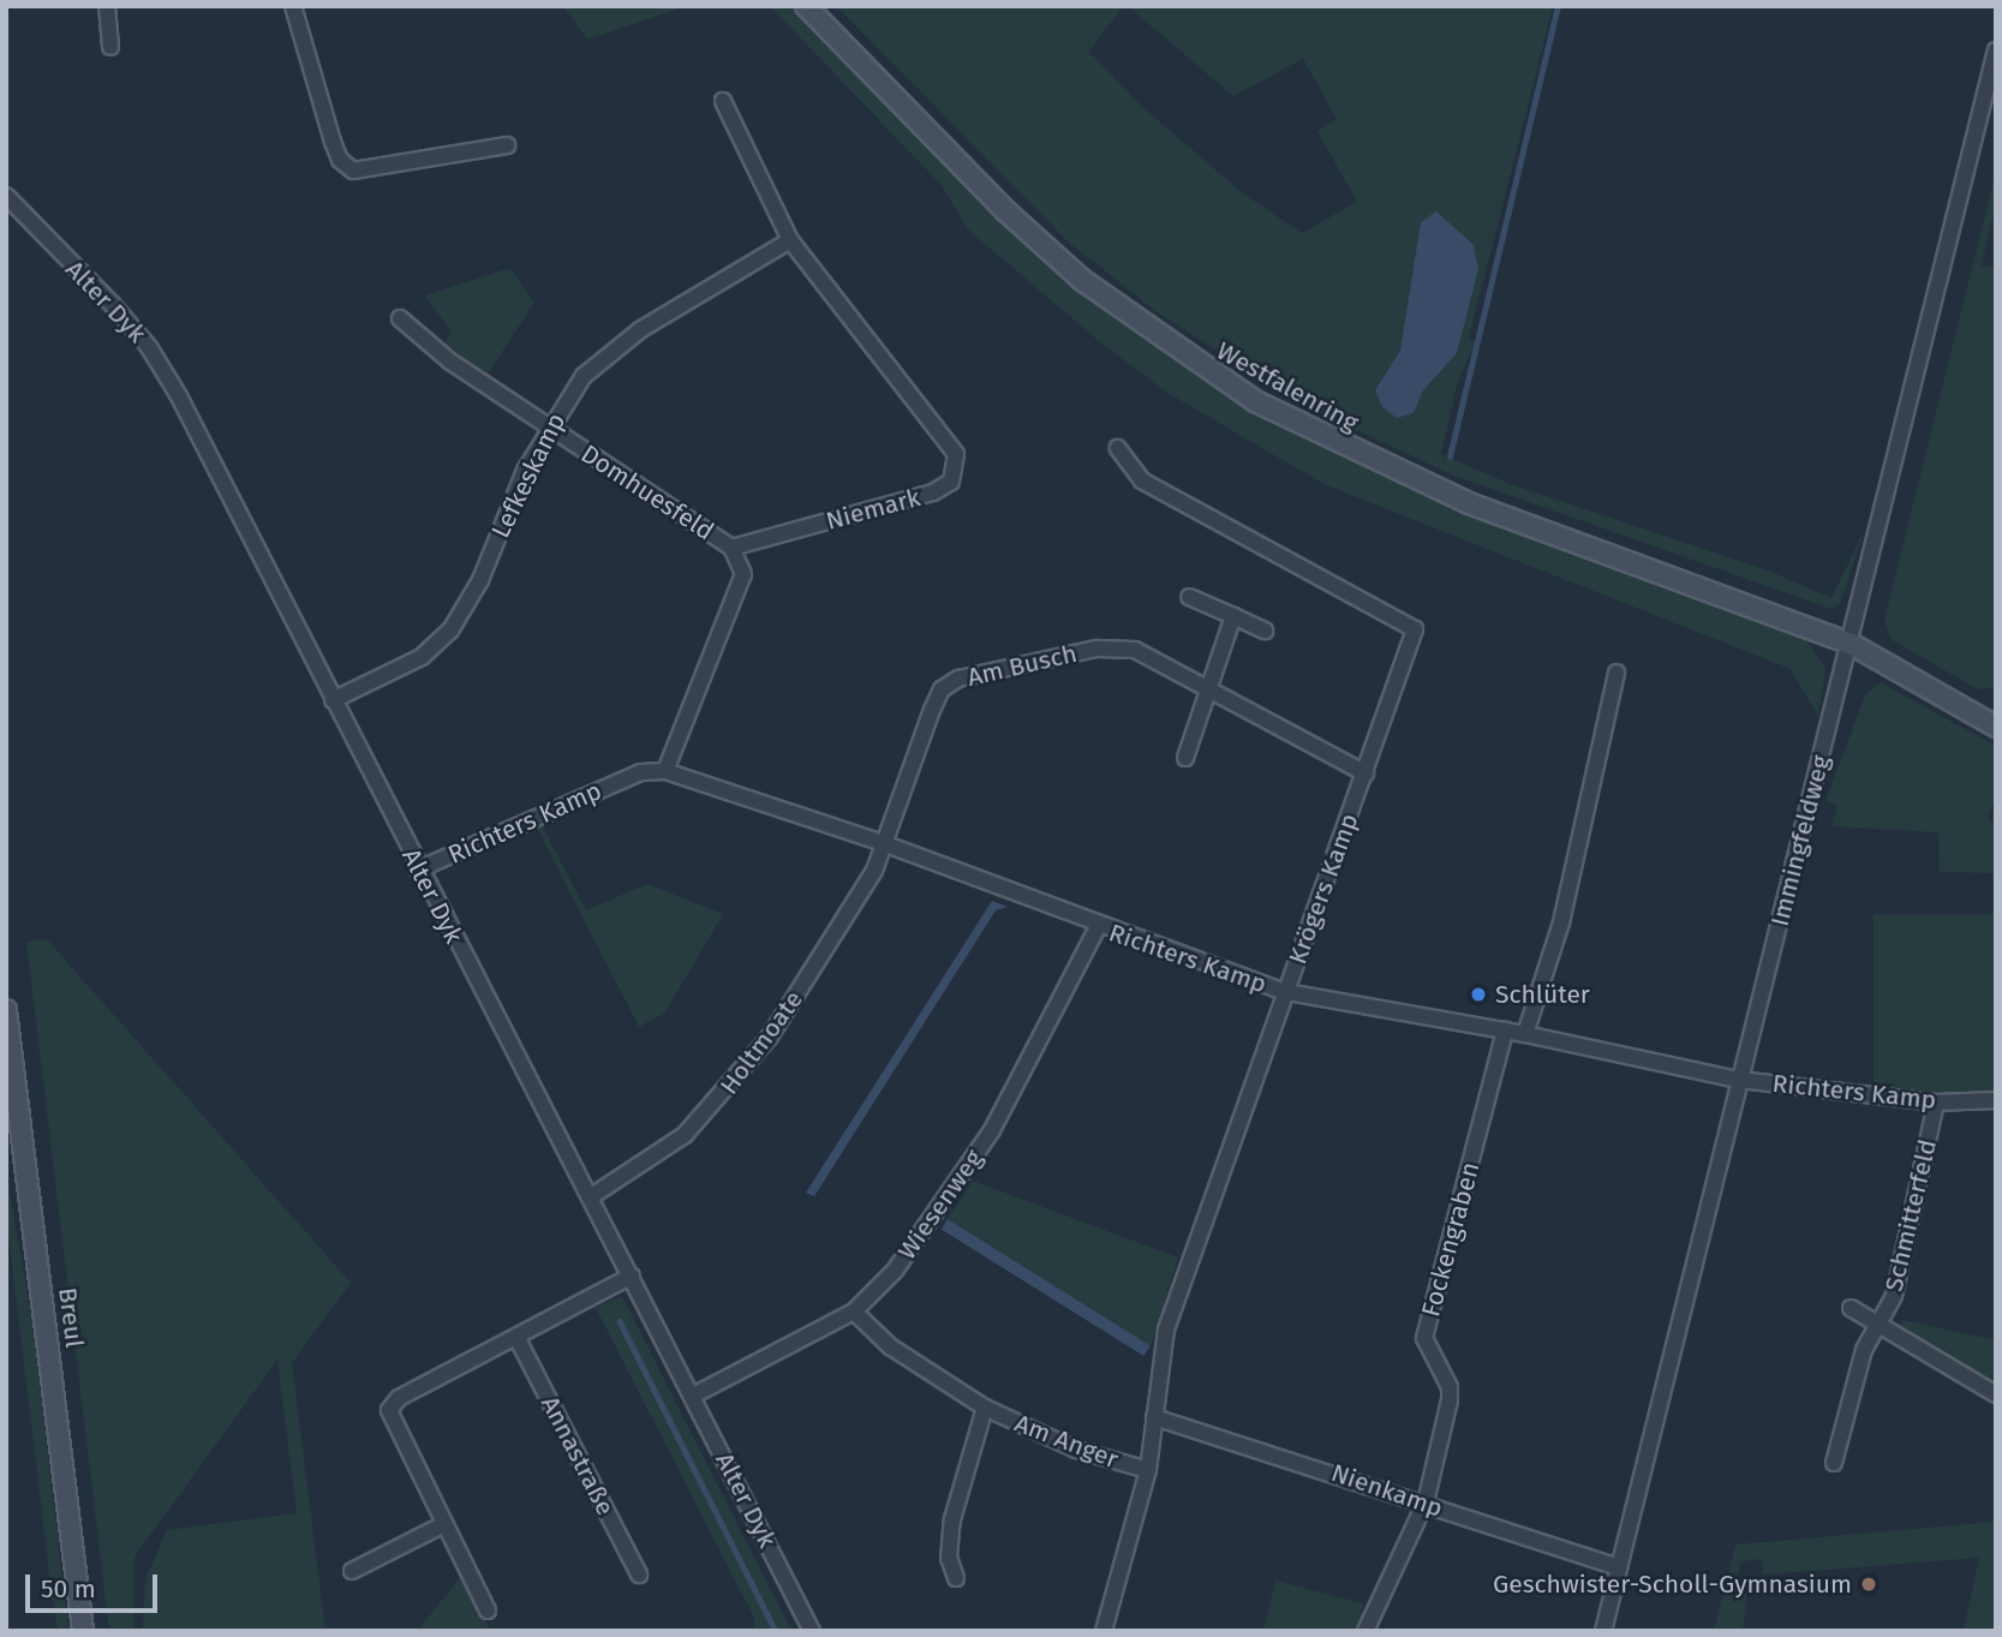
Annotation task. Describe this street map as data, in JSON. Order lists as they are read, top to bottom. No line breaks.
{"streets":{"street":["Alter Dyk","Westfalenring","Lefkeskamp","Domhuesfeld","Niemark","Am Busch","Richters Kamp","Immingfeldweg","Krögers Kamp","Holtmoate","Wiesenweg","Schmitterfeld","Fockengraben","Breul","Am Anger","Annastraße","Nienkamp"]},"crossings":[["Alter Dyk","Lefkeskamp"],["Alter Dyk","Richters Kamp"],["Alter Dyk","Holtmoate"],["Alter Dyk","Wiesenweg"],["Westfalenring","Immingfeldweg"],["Lefkeskamp","Domhuesfeld"],["Lefkeskamp","Niemark"],["Domhuesfeld","Niemark"],["Am Busch","Richters Kamp"],["Am Busch","Krögers Kamp"],["Am Busch","Holtmoate"],["Richters Kamp","Immingfeldweg"],["Richters Kamp","Krögers Kamp"],["Richters Kamp","Holtmoate"],["Richters Kamp","Wiesenweg"],["Richters Kamp","Schmitterfeld"],["Richters Kamp","Fockengraben"],["Immingfeldweg","Nienkamp"],["Krögers Kamp","Am Anger"],["Krögers Kamp","Nienkamp"],["Wiesenweg","Am Anger"],["Fockengraben","Nienkamp"]],"places":["Schlüter","Geschwister-Scholl-Gymnasium"],"scale_bar":"50 m"}
